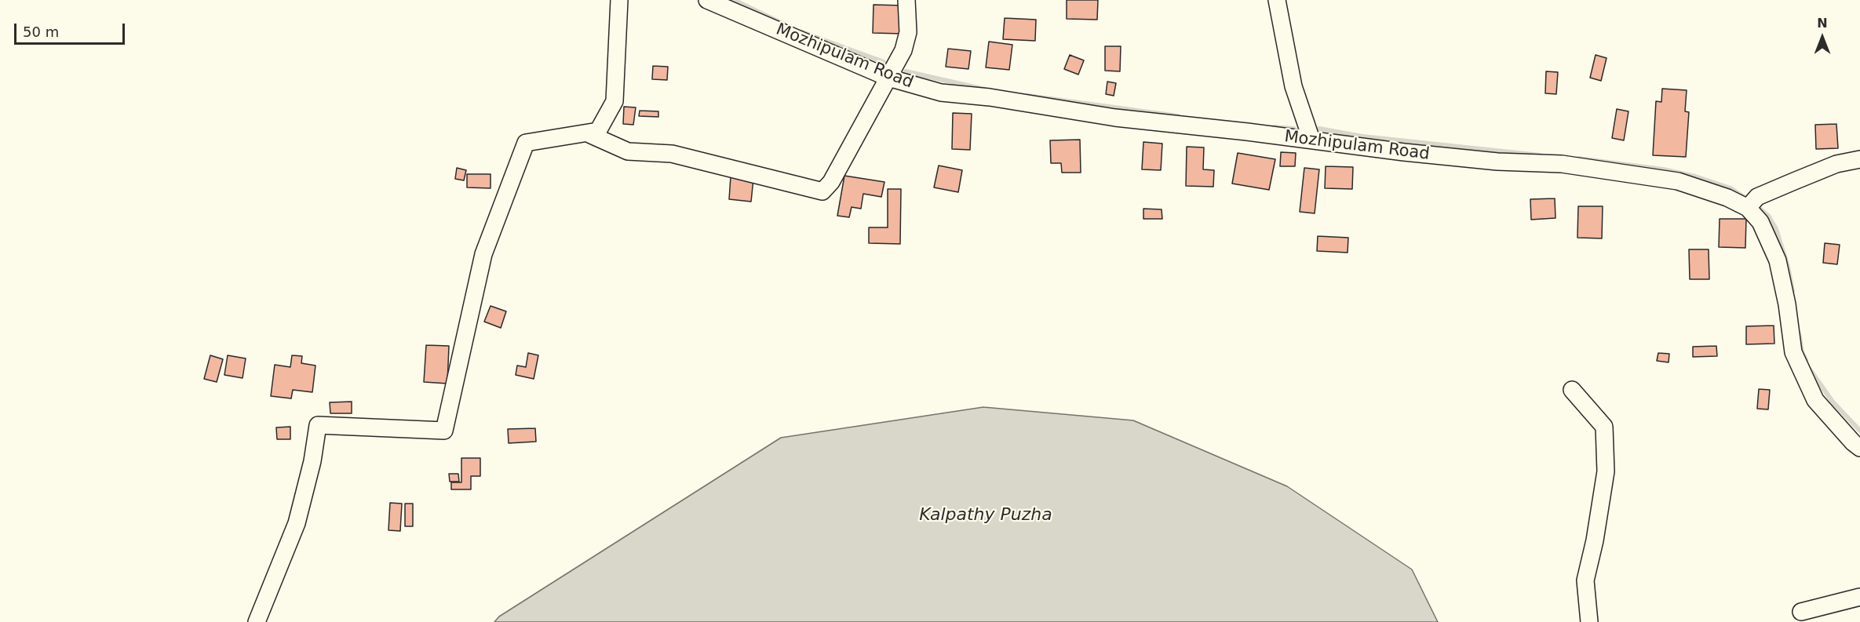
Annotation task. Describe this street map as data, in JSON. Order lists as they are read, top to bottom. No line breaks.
{"streets":{"street":["Mozhipulam Road"]},"water":["Kalpathy Puzha"],"scale_bar":"50 m","north":"top"}
